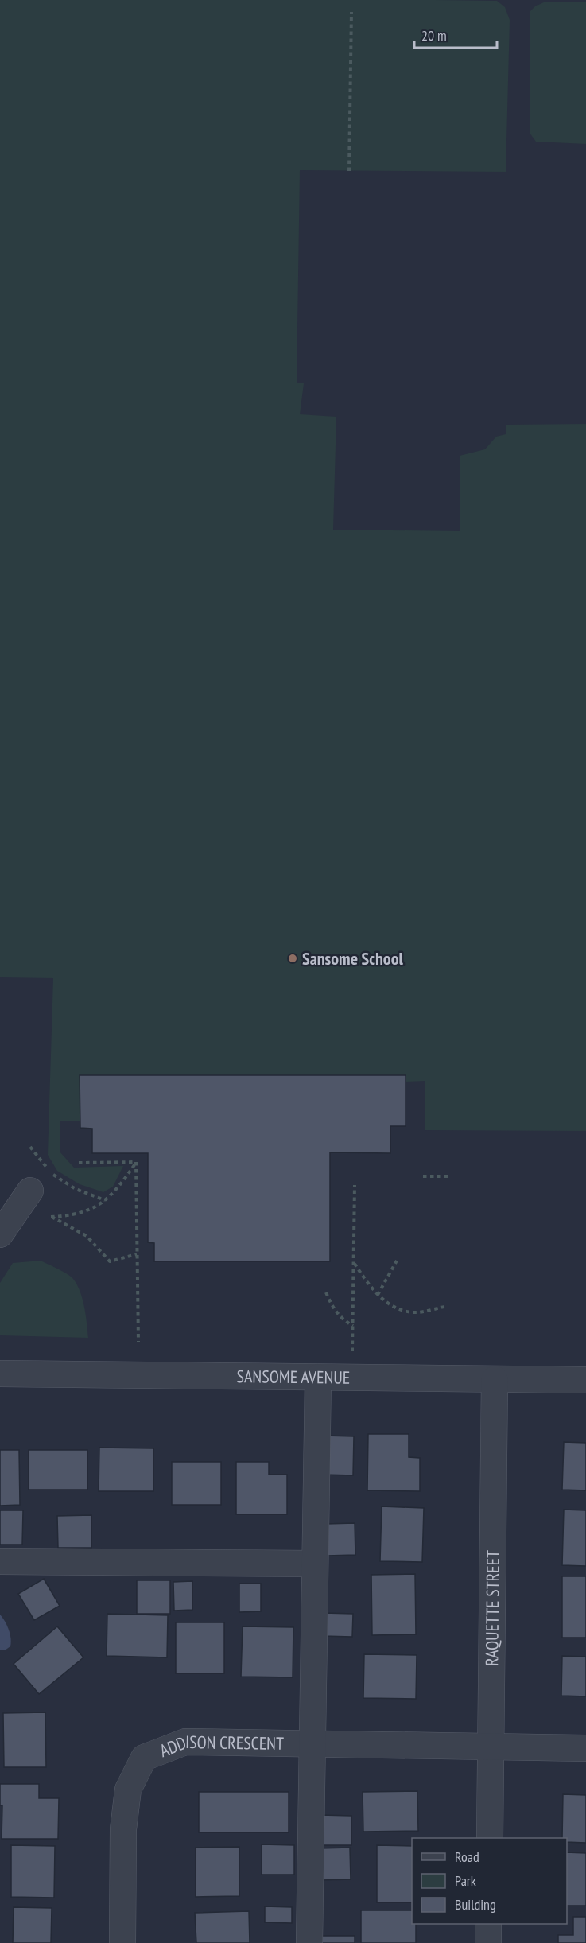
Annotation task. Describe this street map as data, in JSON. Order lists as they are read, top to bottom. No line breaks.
{"streets":{"street":["SANSOME AVENUE","RAQUETTE STREET","ADDISON CRESCENT"]},"crossings":[["SANSOME AVENUE","RAQUETTE STREET"],["RAQUETTE STREET","ADDISON CRESCENT"]],"places":["Sansome School"],"legend":["Road","Park","Building"],"scale_bar":"20 m"}
